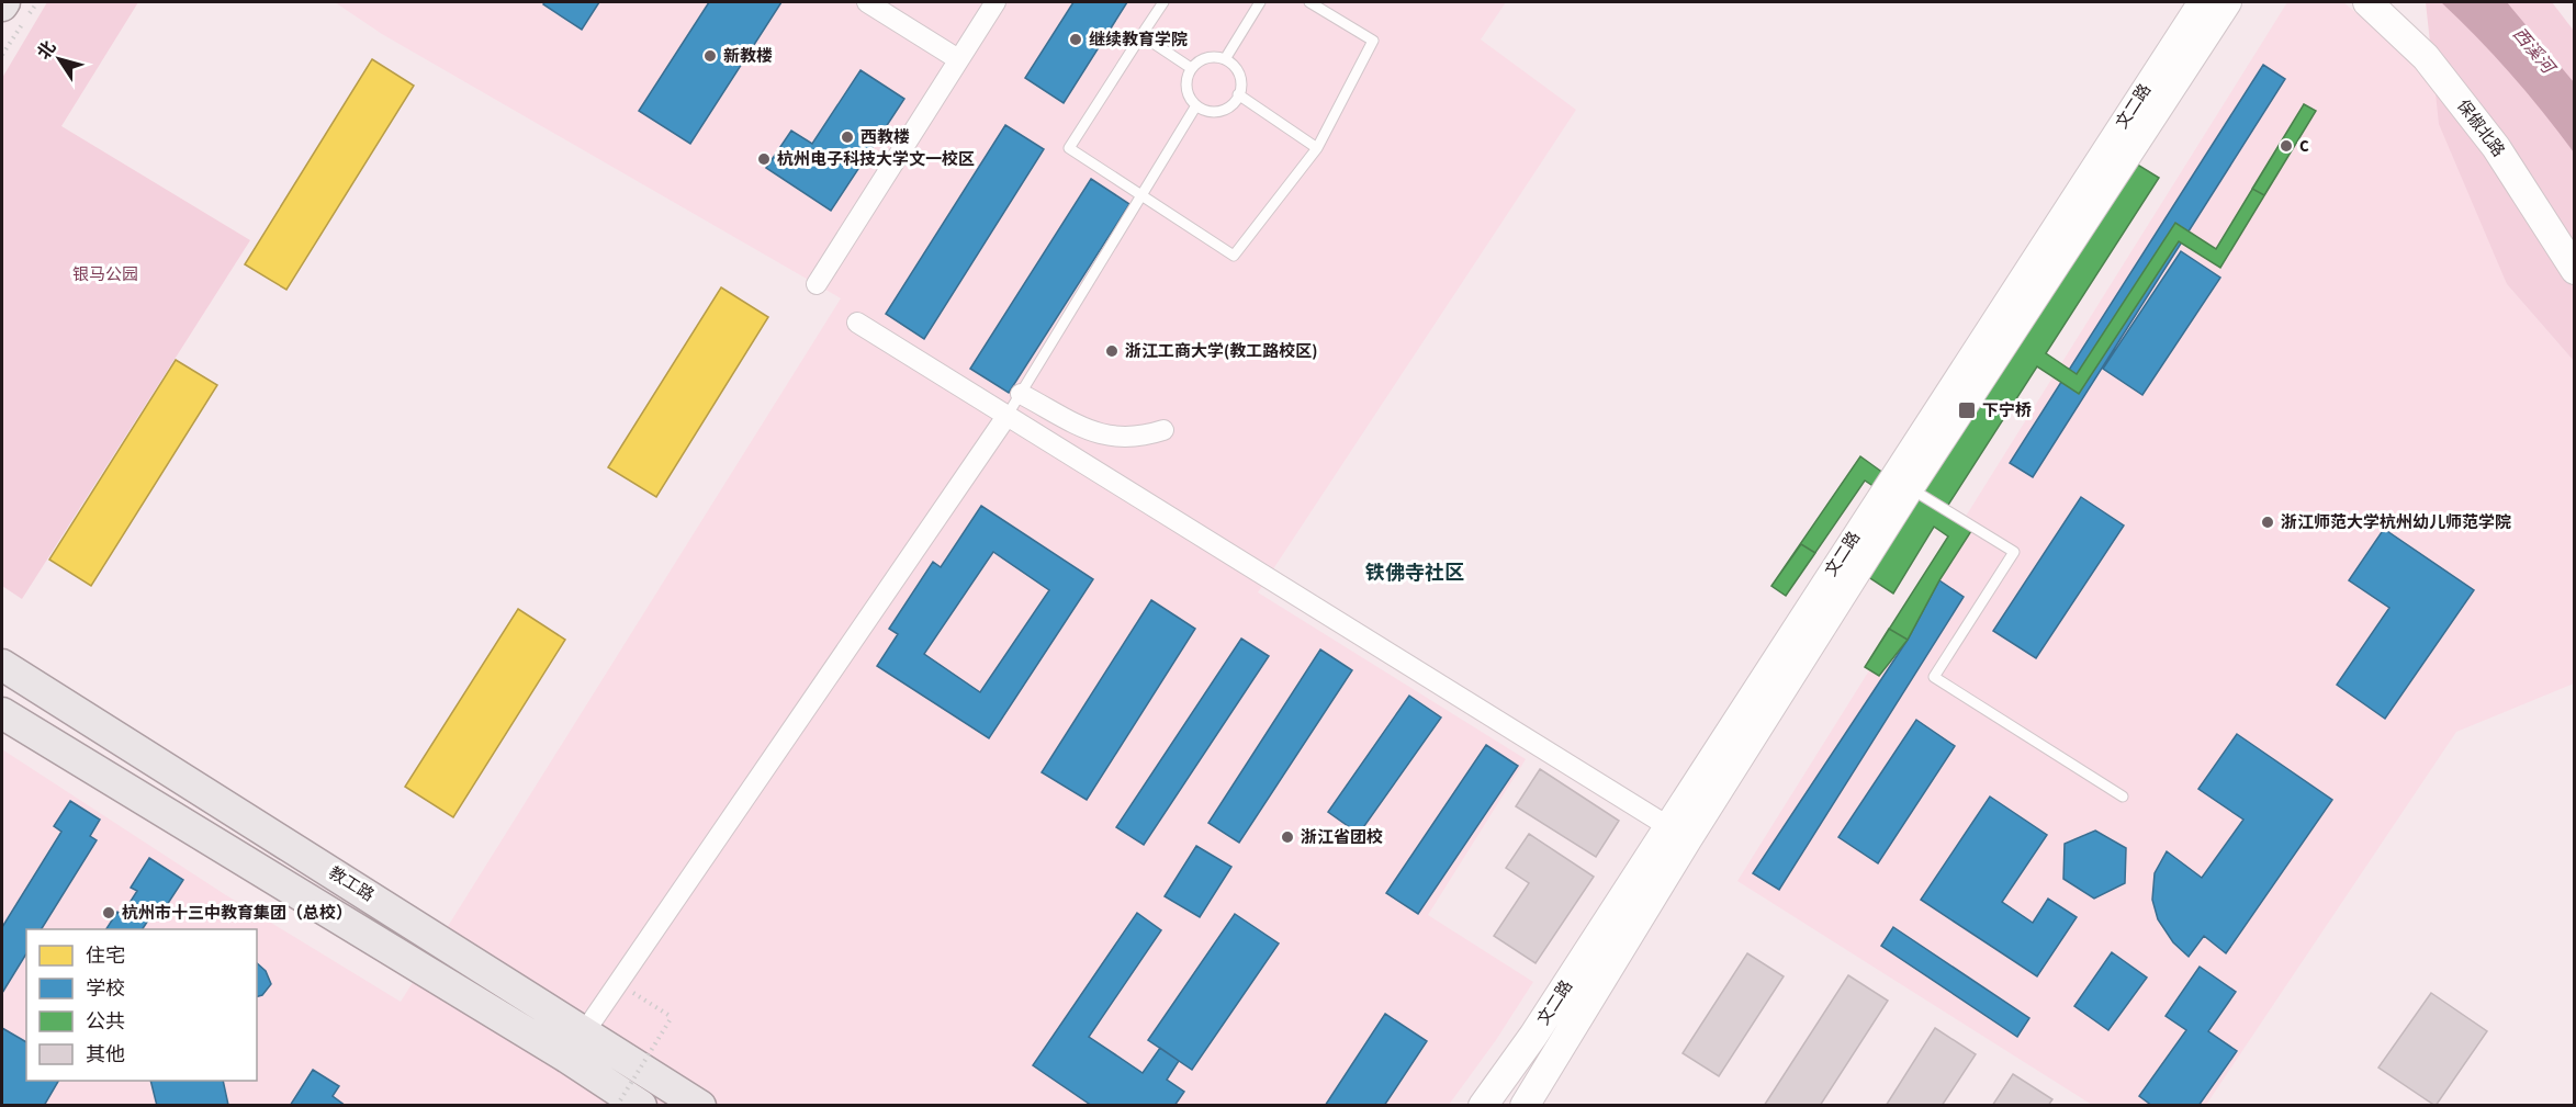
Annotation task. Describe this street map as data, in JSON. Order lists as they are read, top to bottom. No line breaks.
{"streets":{"main road":["文二路","保俶北路","教工路"]},"districts":["铁佛寺社区"],"water":["西溪河"],"parks":["银马公园"],"places":{"other":["继续教育学院","新教楼","西教楼","C","杭州电子科技大学文一校区","浙江工商大学(教工路校区)","浙江师范大学杭州幼儿师范学院","浙江省团校","杭州市十三中教育集团（总校）"],"transit":["下宁桥"]},"legend":["住宅","学校","公共","其他"],"north":"top left"}
